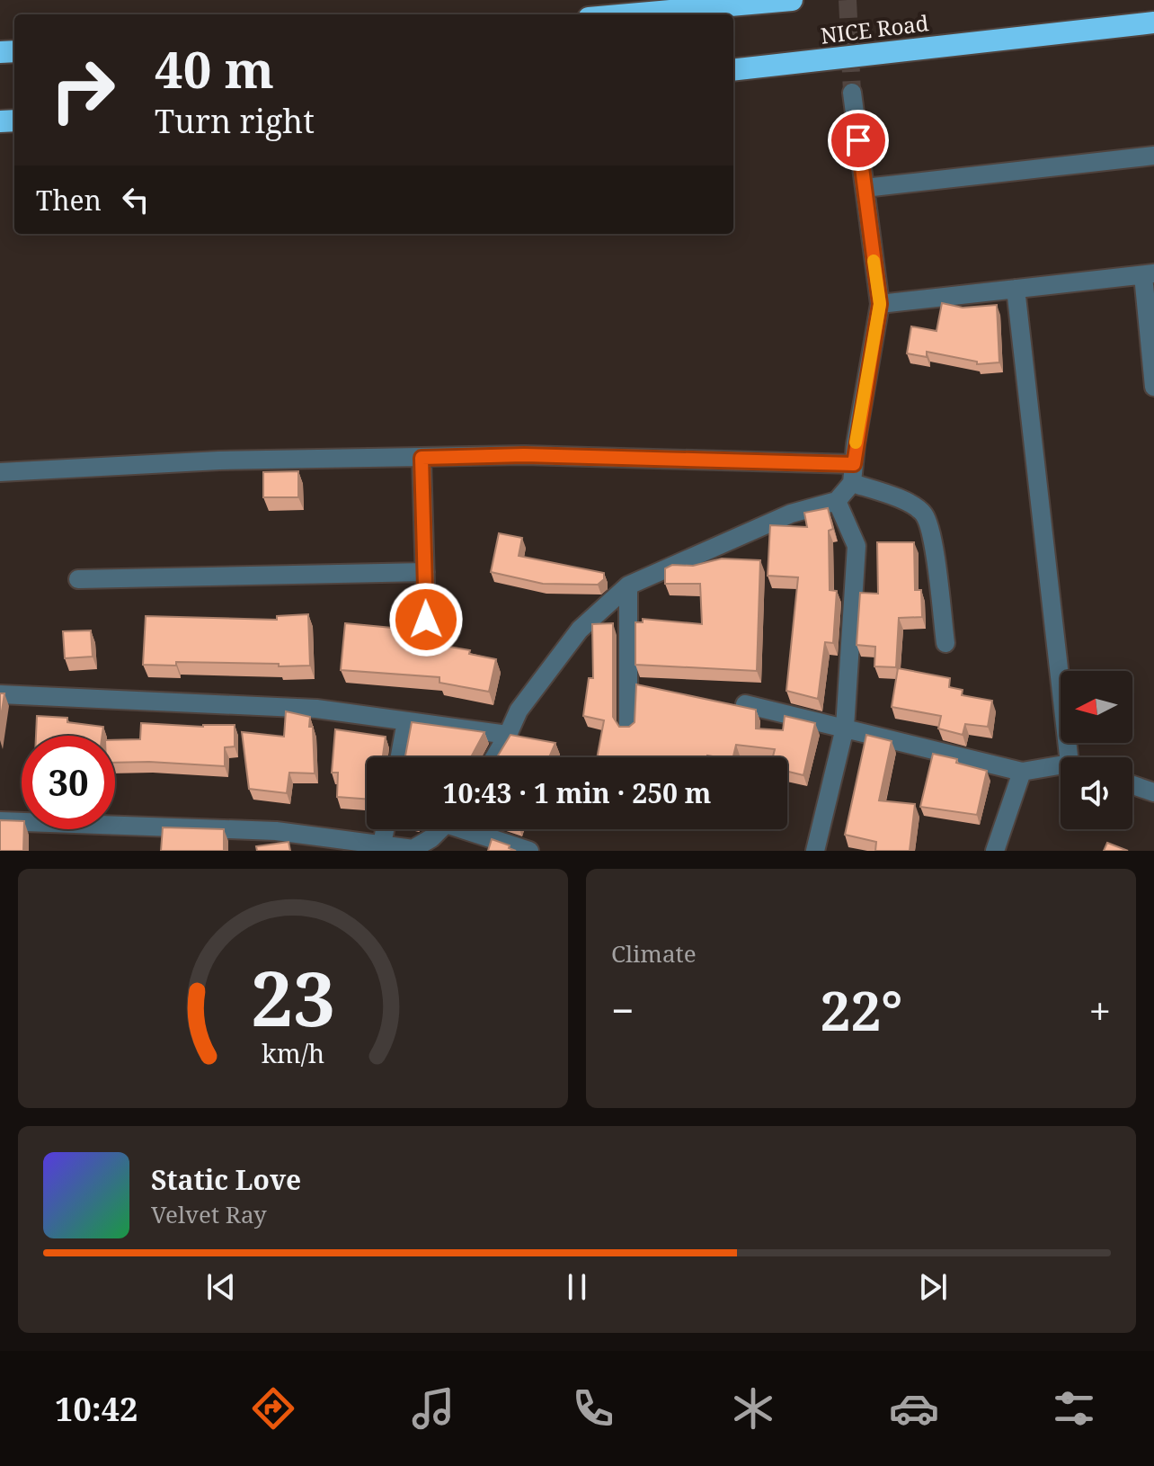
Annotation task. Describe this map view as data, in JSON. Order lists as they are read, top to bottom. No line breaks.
{"streets":{"highway":["NICE Road"]},"north":"left","page":{"turn":["40 m","Turn right"],"then":"Then","limit":"30","trip":"10:43 · 1 min · 250 m","tile":"Climate","heat":["−","22°","+"],"song":["Static Love","Velvet Ray"],"tabs":"10:42","gauge":["23","km/h"]}}
